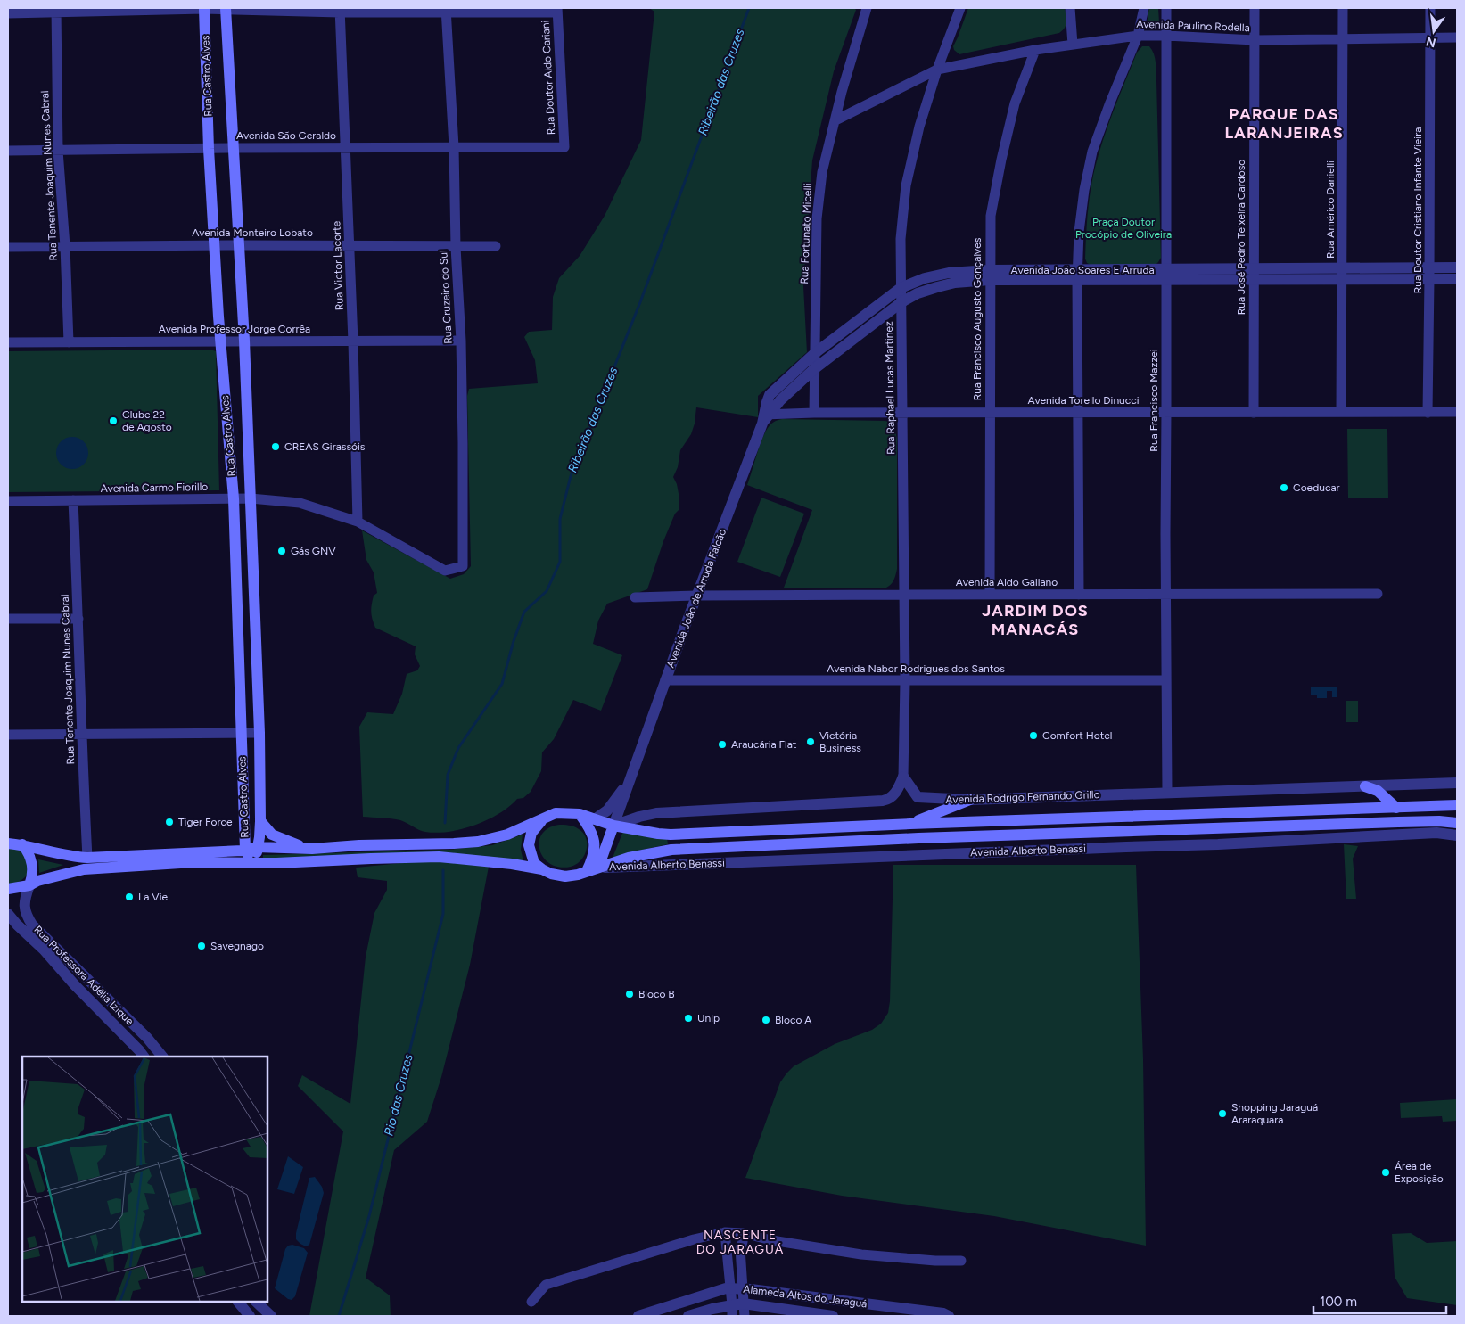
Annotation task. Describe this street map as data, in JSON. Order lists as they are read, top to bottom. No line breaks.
{"streets":{"main road":["Rua Castro Alves"],"street":["Avenida Paulino Rodella","Rua Doutor Aldo Cariani","Avenida São Geraldo","Rua Tenente Joaquim Nunes Cabral","Rua Américo Danielli","Rua Doutor Cristiano Infante Vieira","Avenida Monteiro Lobato","Rua Fortunato Micelli","Rua José Pedro Teixeira Cardoso","Rua Victor Lacorte","Avenida João Soares E Arruda","Rua Cruzeiro do Sul","Rua Francisco Augusto Gonçalves","Avenida Professor Jorge Corrêa","Rua Raphael Lucas Martinez","Avenida Torello Dinucci","Rua Francisco Mazzei","Avenida Carmo Fiorillo","Avenida Aldo Galiano","Avenida João de Arruda Falcão","Avenida Nabor Rodrigues dos Santos","Avenida Rodrigo Fernando Grillo","Avenida Alberto Benassi","Rua Professora Adélia Izique","Alameda Altos do Jaraguá"]},"crossings":[["Avenida Paulino Rodella","Rua Américo Danielli"],["Avenida Paulino Rodella","Rua Doutor Cristiano Infante Vieira"],["Avenida Paulino Rodella","Rua Fortunato Micelli"],["Avenida Paulino Rodella","Rua José Pedro Teixeira Cardoso"],["Avenida Paulino Rodella","Rua Francisco Augusto Gonçalves"],["Avenida Paulino Rodella","Rua Raphael Lucas Martinez"],["Avenida Paulino Rodella","Rua Francisco Mazzei"],["Rua Castro Alves","Avenida São Geraldo"],["Rua Castro Alves","Avenida Monteiro Lobato"],["Rua Castro Alves","Avenida Professor Jorge Corrêa"],["Rua Castro Alves","Avenida Carmo Fiorillo"],["Rua Doutor Aldo Cariani","Avenida São Geraldo"],["Avenida São Geraldo","Rua Tenente Joaquim Nunes Cabral"],["Avenida São Geraldo","Rua Victor Lacorte"],["Avenida São Geraldo","Rua Cruzeiro do Sul"],["Rua Tenente Joaquim Nunes Cabral","Avenida Monteiro Lobato"],["Rua Tenente Joaquim Nunes Cabral","Avenida Professor Jorge Corrêa"],["Rua Tenente Joaquim Nunes Cabral","Avenida Carmo Fiorillo"],["Rua Américo Danielli","Avenida João Soares E Arruda"],["Rua Américo Danielli","Avenida Torello Dinucci"],["Rua Doutor Cristiano Infante Vieira","Avenida João Soares E Arruda"],["Rua Doutor Cristiano Infante Vieira","Avenida Torello Dinucci"],["Avenida Monteiro Lobato","Rua Victor Lacorte"],["Avenida Monteiro Lobato","Rua Cruzeiro do Sul"],["Rua Fortunato Micelli","Avenida João Soares E Arruda"],["Rua Fortunato Micelli","Avenida Torello Dinucci"],["Rua José Pedro Teixeira Cardoso","Avenida João Soares E Arruda"],["Rua José Pedro Teixeira Cardoso","Avenida Torello Dinucci"],["Rua Victor Lacorte","Avenida Professor Jorge Corrêa"],["Rua Victor Lacorte","Avenida Carmo Fiorillo"],["Avenida João Soares E Arruda","Rua Francisco Augusto Gonçalves"],["Avenida João Soares E Arruda","Rua Raphael Lucas Martinez"],["Avenida João Soares E Arruda","Avenida Torello Dinucci"],["Avenida João Soares E Arruda","Rua Francisco Mazzei"],["Avenida João Soares E Arruda","Avenida João de Arruda Falcão"],["Rua Cruzeiro do Sul","Avenida Professor Jorge Corrêa"],["Rua Cruzeiro do Sul","Avenida Carmo Fiorillo"],["Rua Francisco Augusto Gonçalves","Avenida Torello Dinucci"],["Rua Francisco Augusto Gonçalves","Avenida Aldo Galiano"],["Rua Raphael Lucas Martinez","Avenida Torello Dinucci"],["Rua Raphael Lucas Martinez","Avenida Aldo Galiano"],["Rua Raphael Lucas Martinez","Avenida Nabor Rodrigues dos Santos"],["Rua Raphael Lucas Martinez","Avenida Rodrigo Fernando Grillo"],["Avenida Torello Dinucci","Rua Francisco Mazzei"],["Avenida Torello Dinucci","Avenida João de Arruda Falcão"],["Rua Francisco Mazzei","Avenida Aldo Galiano"],["Rua Francisco Mazzei","Avenida Nabor Rodrigues dos Santos"],["Rua Francisco Mazzei","Avenida Rodrigo Fernando Grillo"],["Avenida Aldo Galiano","Avenida João de Arruda Falcão"],["Avenida João de Arruda Falcão","Avenida Nabor Rodrigues dos Santos"]],"districts":["PARQUE DAS LARANJEIRAS","JARDIM DOS MANACÁS","NASCENTE DO JARAGUÁ"],"water":["Ribeirão das Cruzes","Rio das Cruzes"],"parks":["Praça Doutor Procópio de Oliveira"],"places":["Clube 22 de Agosto","CREAS Girassóis","Coeducar","Gás GNV","Comfort Hotel","Victória Business","Araucária Flat","Tiger Force","La Vie","Savegnago","Bloco B","Unip","Bloco A","Shopping Jaraguá Araraquara","Área de Exposição"],"scale_bar":"100 m","north":"bottom"}
